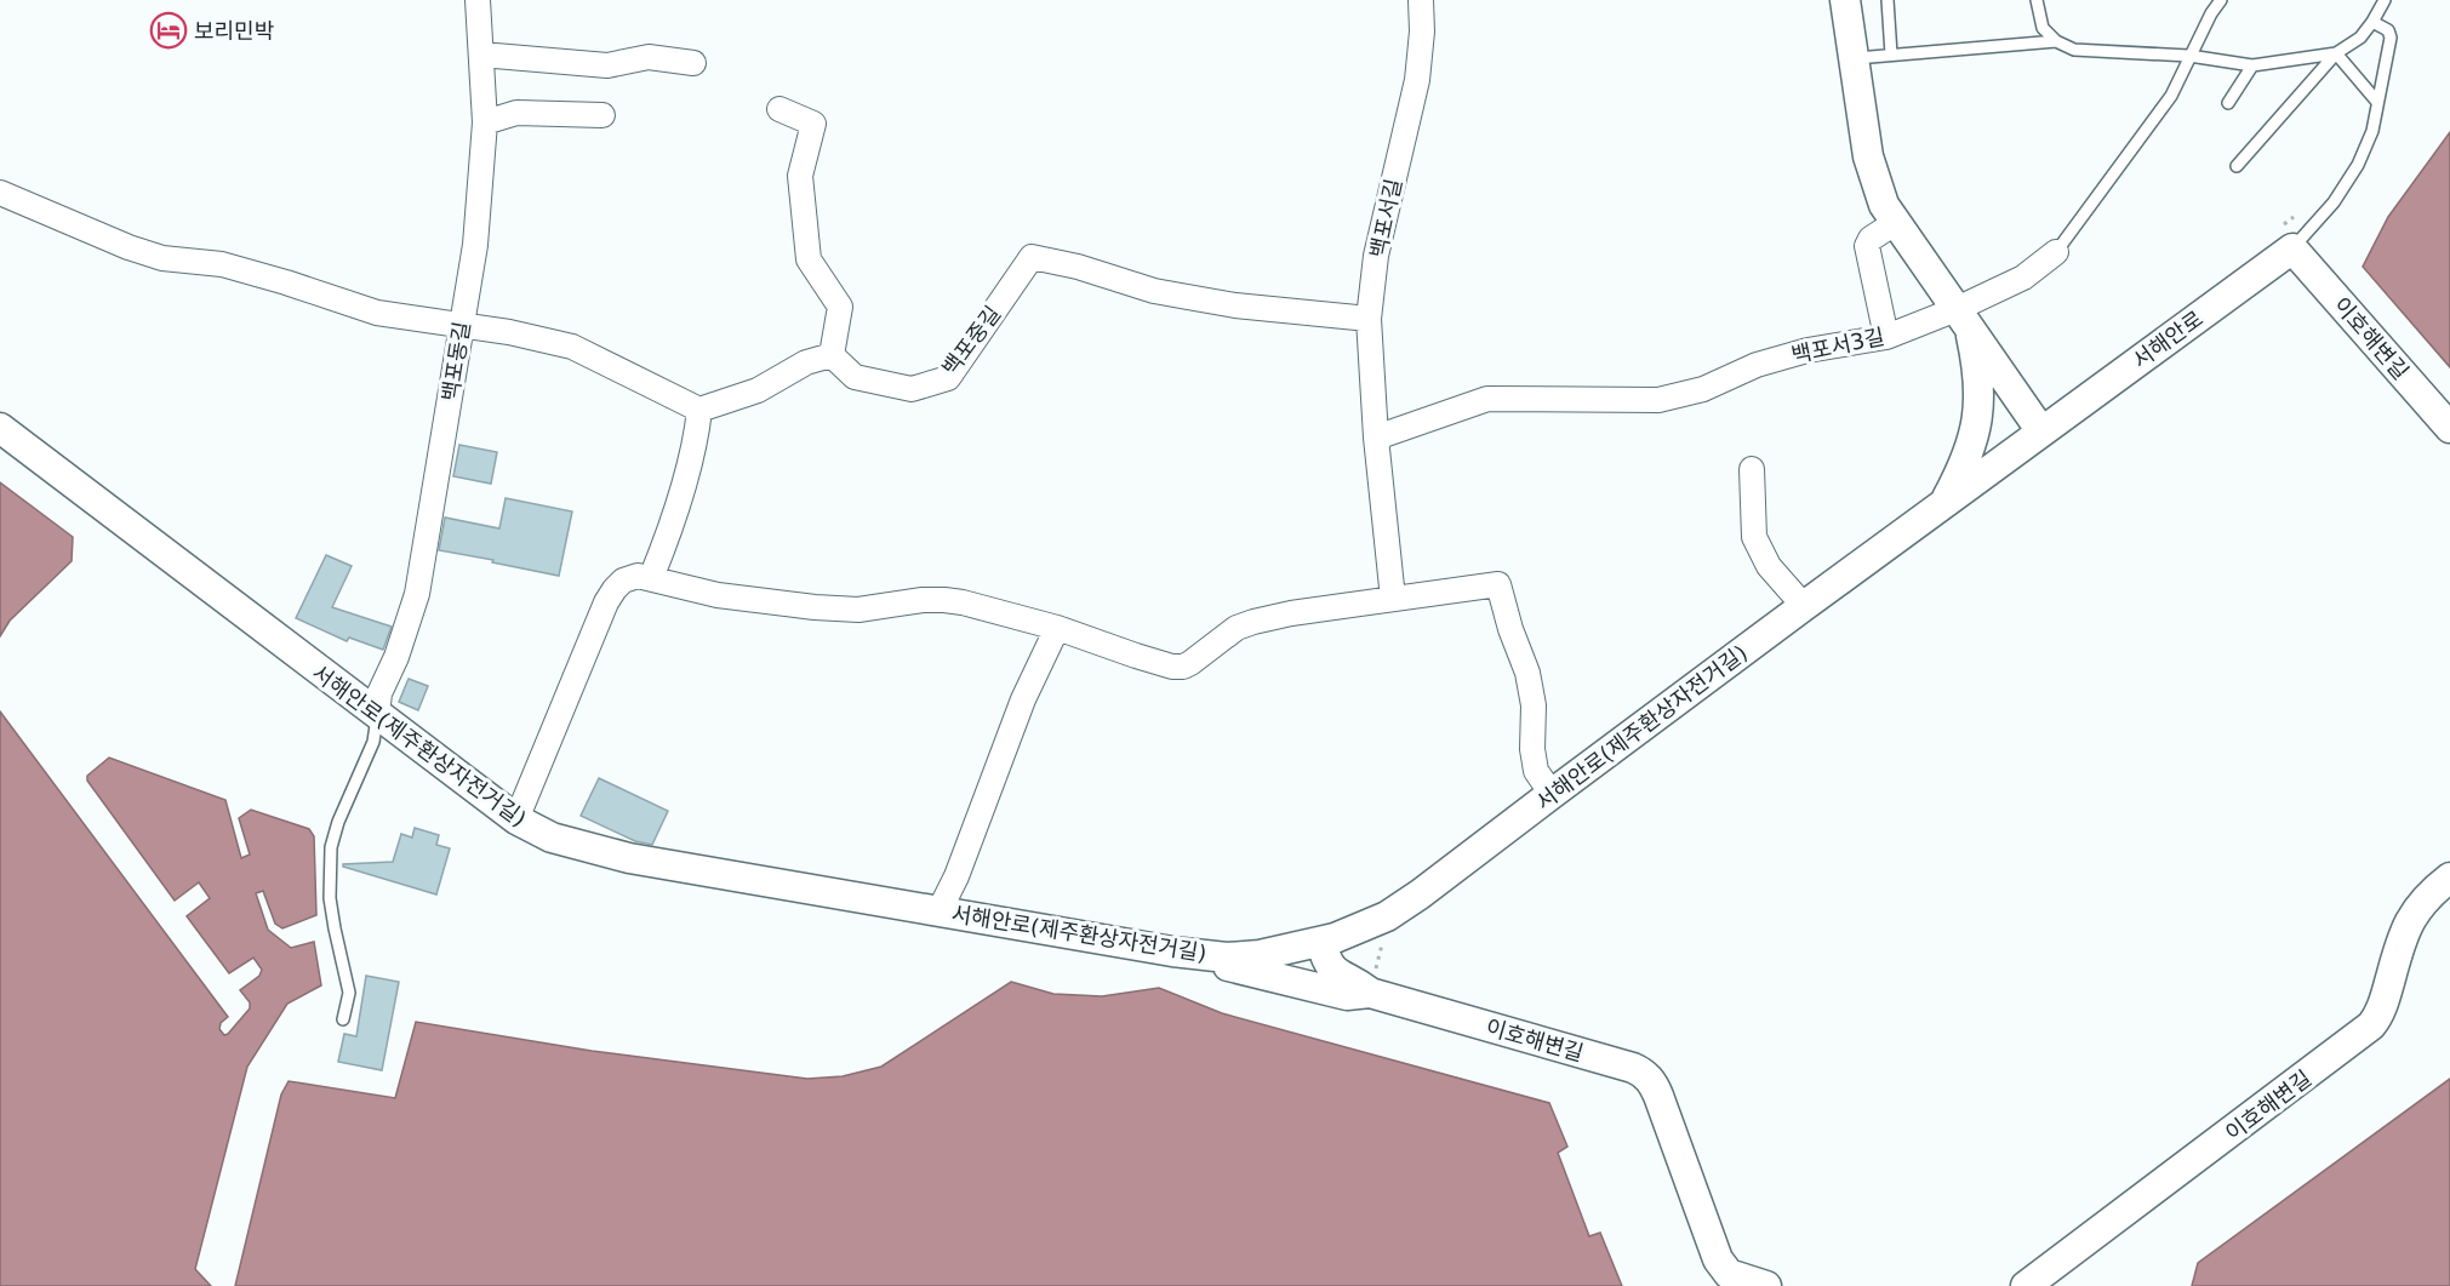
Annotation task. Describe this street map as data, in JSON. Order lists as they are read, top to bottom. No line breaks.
{"streets":{"street":["백포서길","이호해변길","서해안로","백포중길","백포서3길","백포동길","서해안로(제주환상자전거길)"]},"crossings":[["백포서길","백포중길"],["백포서길","백포서3길"],["이호해변길","서해안로"],["이호해변길","서해안로(제주환상자전거길)"],["서해안로","서해안로(제주환상자전거길)"],["백포동길","서해안로(제주환상자전거길)"]],"places":{"hotel":["보리민박"]}}
